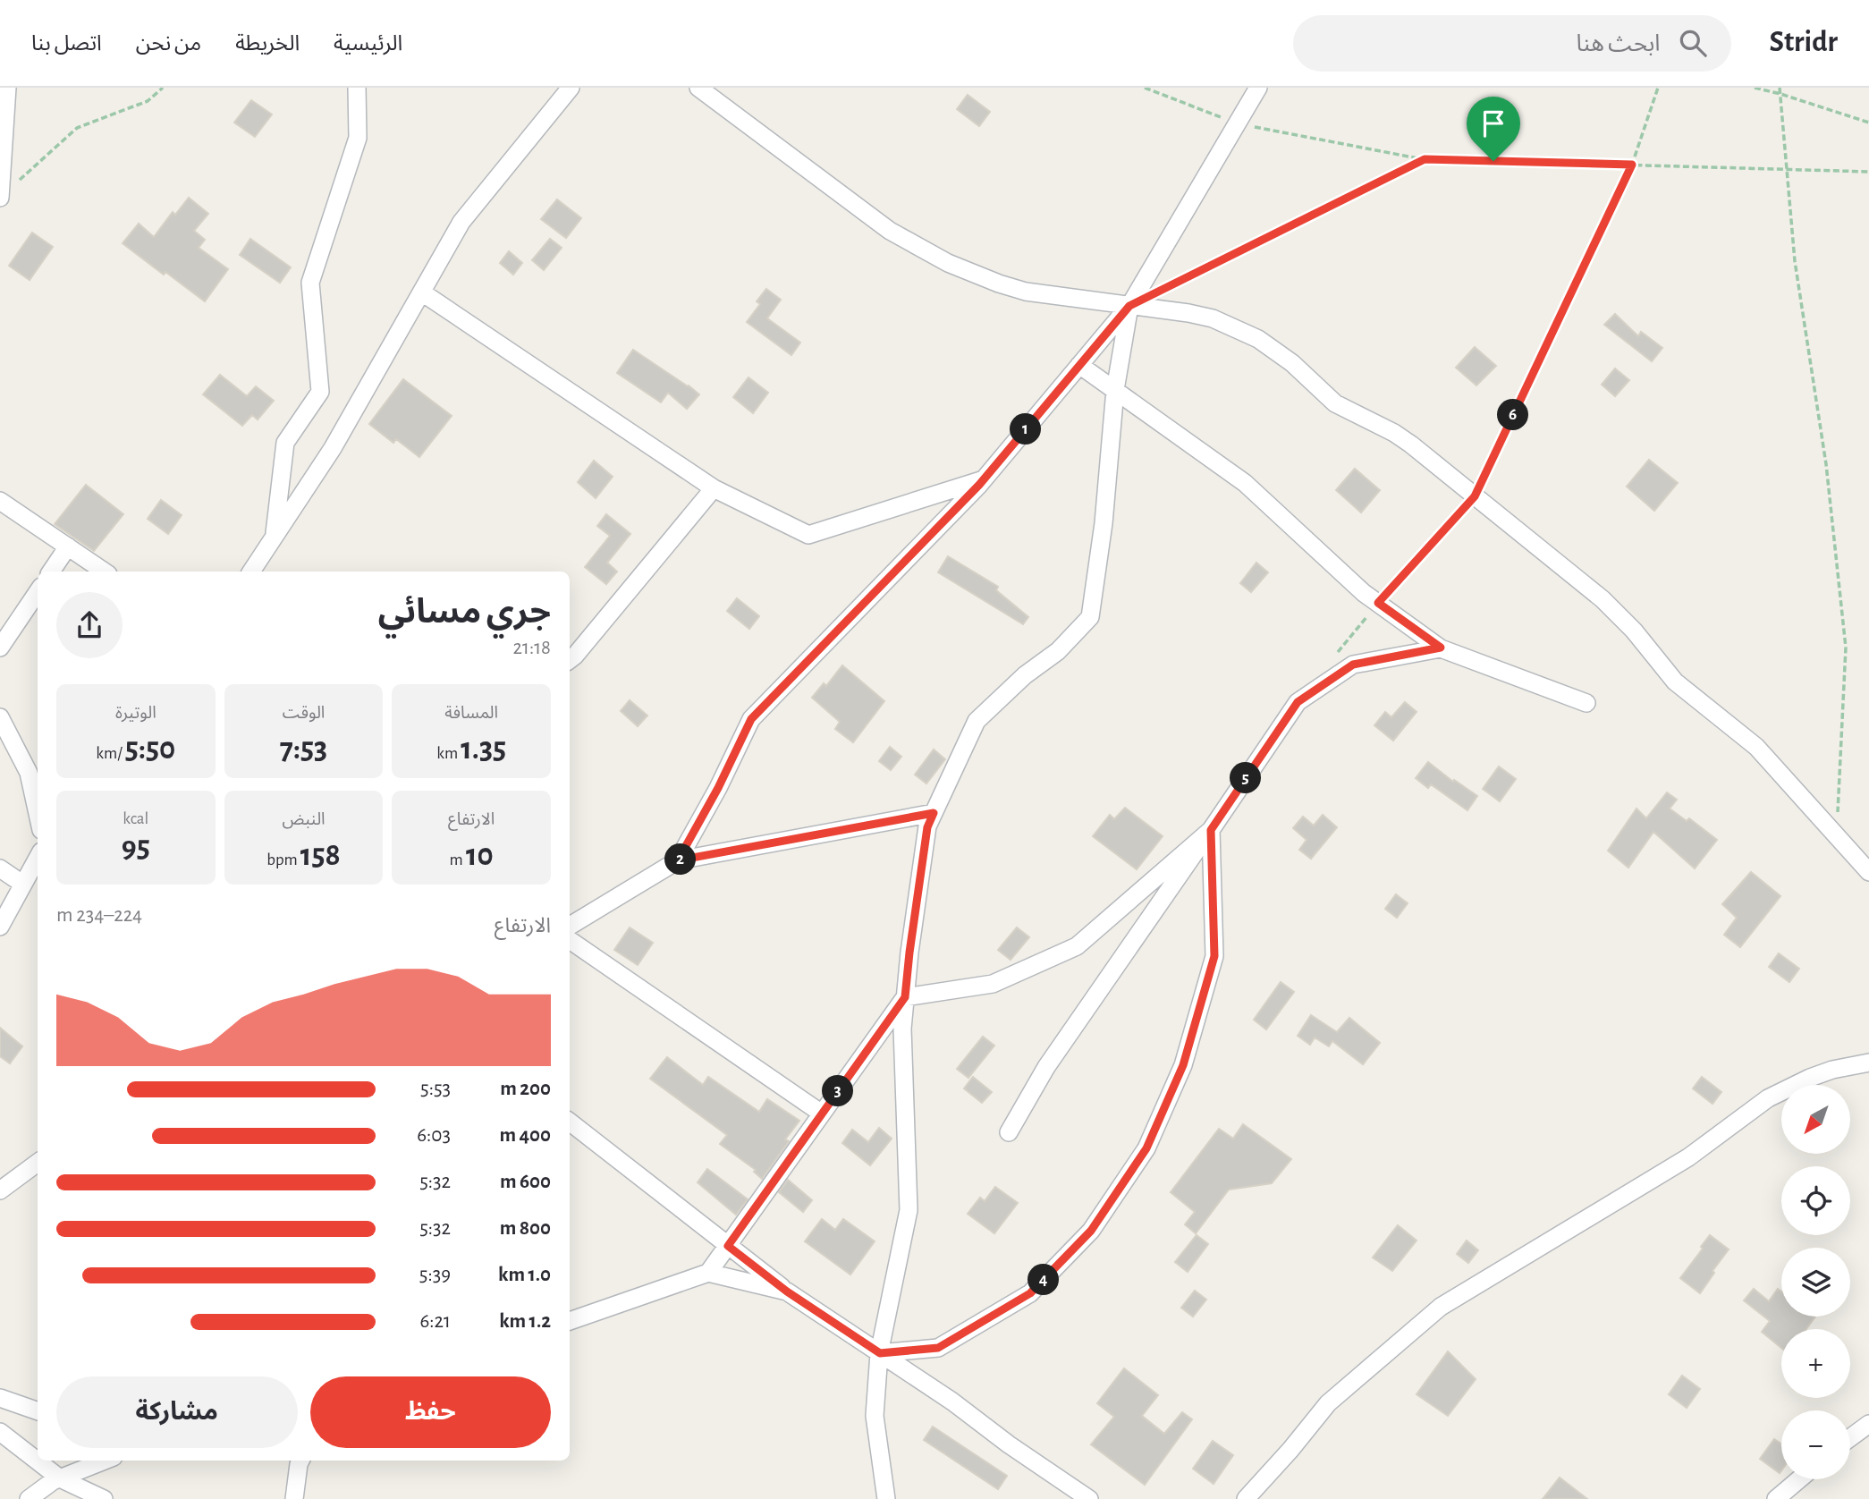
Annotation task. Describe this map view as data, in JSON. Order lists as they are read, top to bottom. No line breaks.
{"north":"bottom left","page":{"header":"Stridr","search":"ابحث هنا","nav":["الرئيسية","الخريطة","من نحن","اتصل بنا"],"pins":["6","1","5","2","3","4"],"heading":["جري مسائي","21:18"],"stats":[["المسافة","1.35 km"],["الوقت","7:53"],["الوتيرة","5:50 /km"],["الارتفاع","10 m"],["النبض","158 bpm"],["kcal","95"]],"chart":["الارتفاع","224–234 m"],"list":[{"name":"200 m","note":"5:53"},{"name":"400 m","note":"6:03"},{"name":"600 m","note":"5:32"},{"name":"800 m","note":"5:32"},{"name":"1.0 km","note":"5:39"},{"name":"1.2 km","note":"6:21"}],"map_buttons":["+","−"],"buttons":["حفظ","مشاركة"]}}
